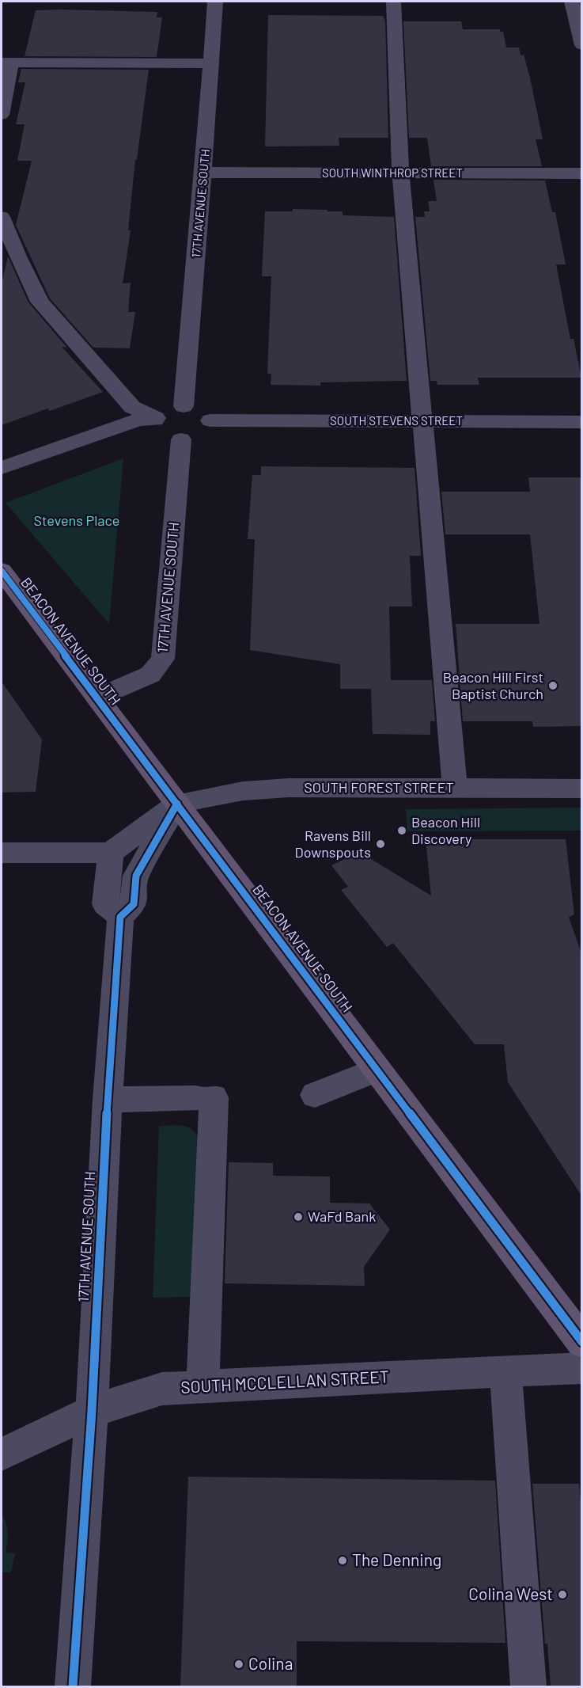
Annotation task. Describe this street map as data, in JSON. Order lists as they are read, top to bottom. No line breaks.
{"streets":{"main road":["BEACON AVENUE SOUTH"],"street":["SOUTH WINTHROP STREET","17TH AVENUE SOUTH","SOUTH STEVENS STREET","SOUTH FOREST STREET","SOUTH MCCLELLAN STREET"]},"crossings":[["SOUTH WINTHROP STREET","17TH AVENUE SOUTH"],["17TH AVENUE SOUTH","SOUTH STEVENS STREET"],["17TH AVENUE SOUTH","BEACON AVENUE SOUTH"],["17TH AVENUE SOUTH","SOUTH MCCLELLAN STREET"],["BEACON AVENUE SOUTH","SOUTH FOREST STREET"]],"parks":["Stevens Place"],"places":["Beacon Hill First Baptist Church","Beacon Hill Discovery","Ravens Bill Downspouts","WaFd Bank","The Denning","Colina West","Colina"]}
